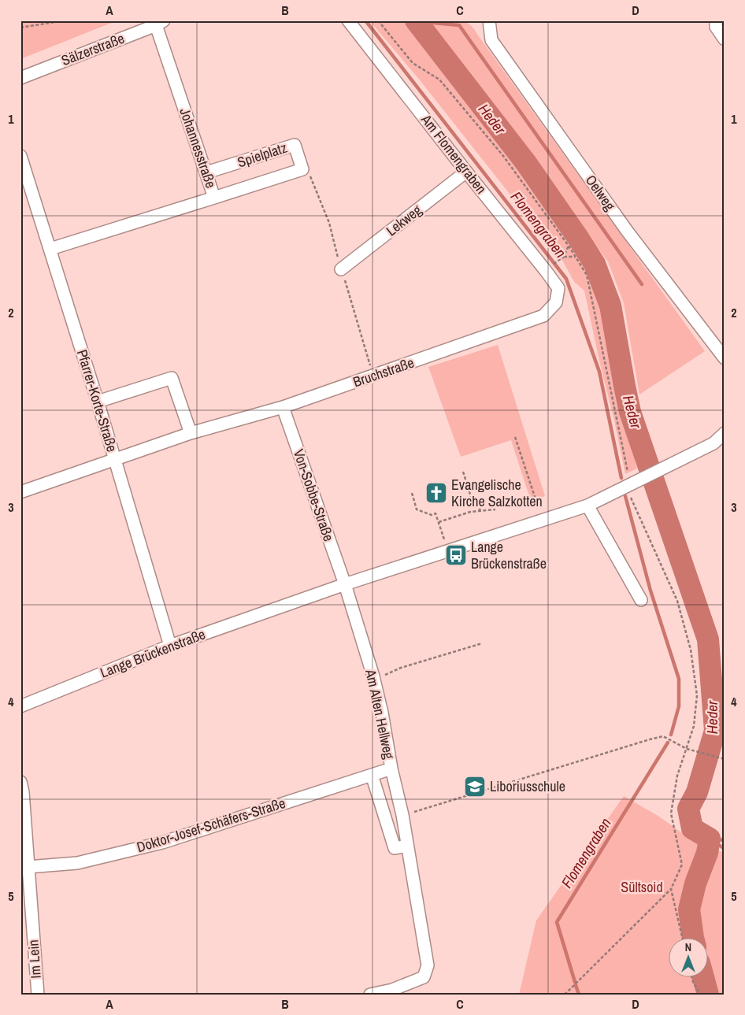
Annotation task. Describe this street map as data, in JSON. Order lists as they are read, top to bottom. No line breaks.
{"streets":{"street":["Sälzerstraße","Johannesstraße","Am Flomengraben","Spielplatz","Oelweg","Lekweg","Bruchstraße","Pfarrer-Korte-Straße","Von-Sobbe-Straße","Lange Brückenstraße","Am Alten Hellweg","Doktor-Josef-Schäfers-Straße","Im Lein"]},"crossings":[["Sälzerstraße","Johannesstraße"],["Johannesstraße","Spielplatz"],["Johannesstraße","Pfarrer-Korte-Straße"],["Am Flomengraben","Lekweg"],["Am Flomengraben","Bruchstraße"],["Bruchstraße","Pfarrer-Korte-Straße"],["Bruchstraße","Von-Sobbe-Straße"],["Pfarrer-Korte-Straße","Lange Brückenstraße"],["Von-Sobbe-Straße","Lange Brückenstraße"],["Von-Sobbe-Straße","Am Alten Hellweg"],["Lange Brückenstraße","Am Alten Hellweg"],["Am Alten Hellweg","Doktor-Josef-Schäfers-Straße"],["Doktor-Josef-Schäfers-Straße","Im Lein"]],"water":["Heder","Flomengraben"],"parks":["Sültsoid"],"places":{"church":["Evangelische Kirche Salzkotten"],"bus stop":["Lange Brückenstraße"],"school or university":["Liboriusschule"]},"north":"top","grid":{"columns":["A","B","C","D"],"rows":["1","2","3","4","5"]}}
